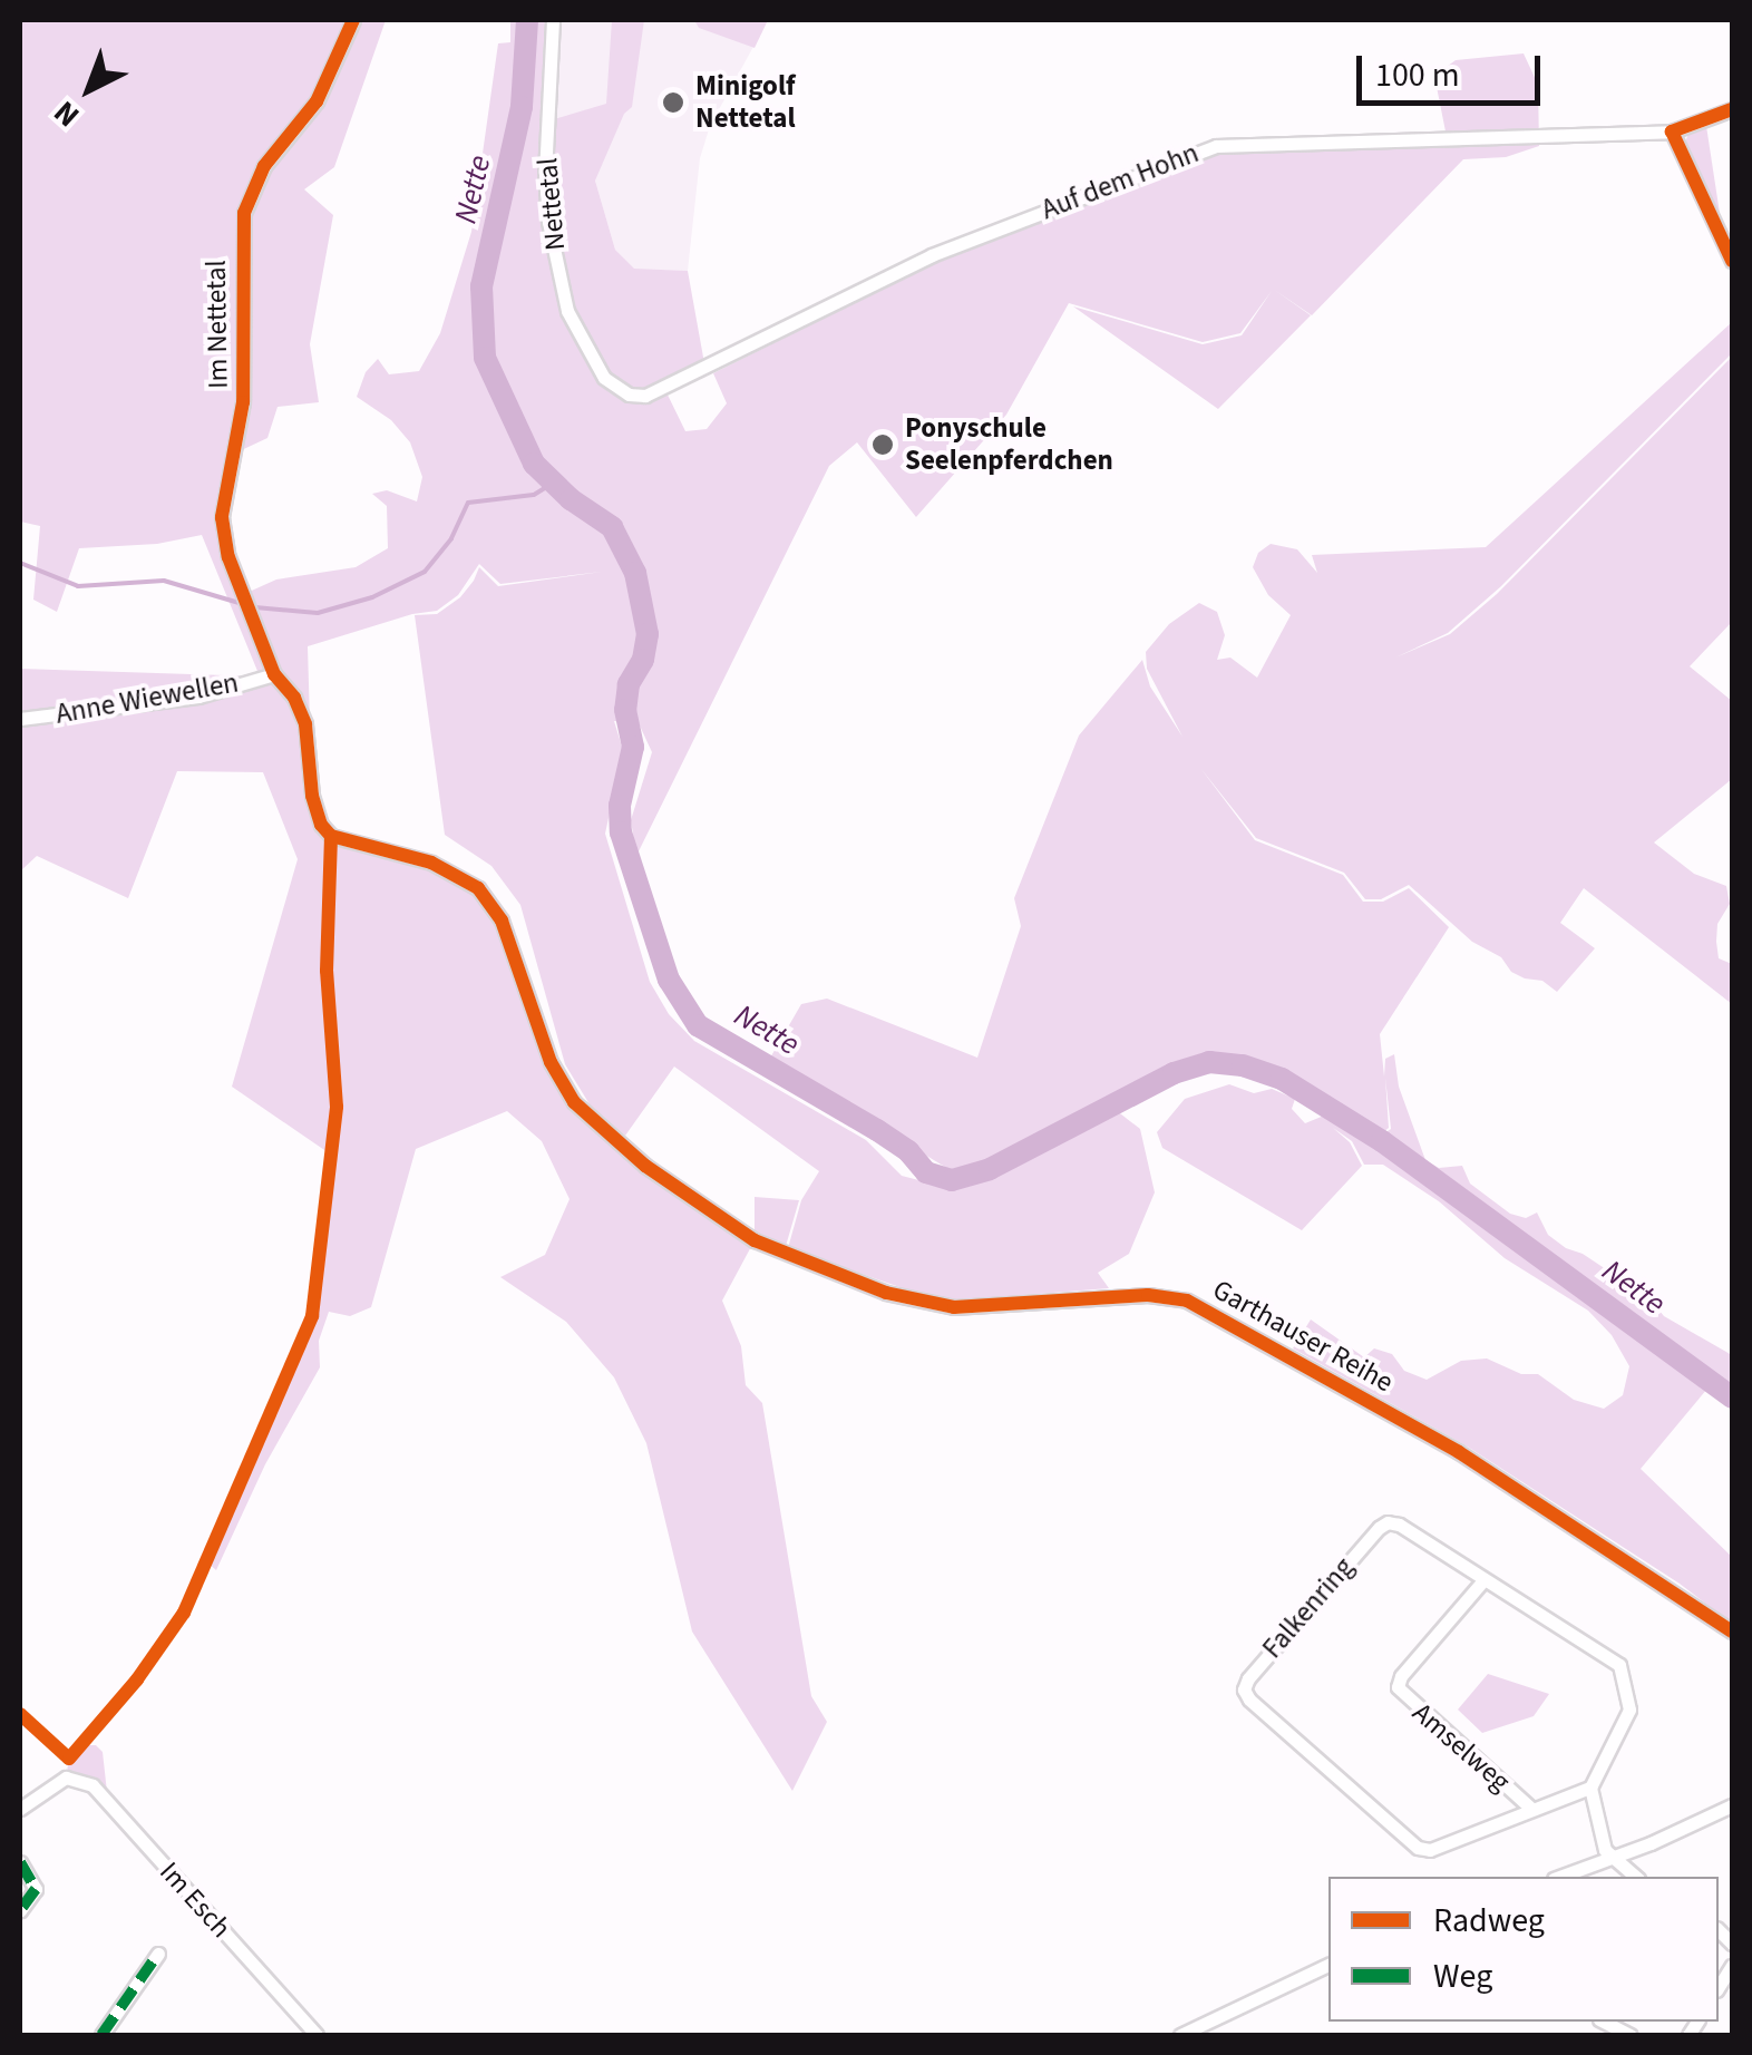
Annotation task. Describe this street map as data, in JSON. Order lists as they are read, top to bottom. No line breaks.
{"streets":{"street":["Auf dem Hohn","Nettetal","Im Nettetal","Anne Wiewellen","Garthauser Reihe","Falkenring","Amselweg","Im Esch"]},"crossings":[["Auf dem Hohn","Nettetal"],["Im Nettetal","Garthauser Reihe"],["Anne Wiewellen","Garthauser Reihe"],["Falkenring","Amselweg"]],"water":["Nette"],"places":["Minigolf Nettetal","Ponyschule Seelenpferdchen"],"legend":["Radweg","Weg"],"scale_bar":"100 m","north":"bottom left"}
